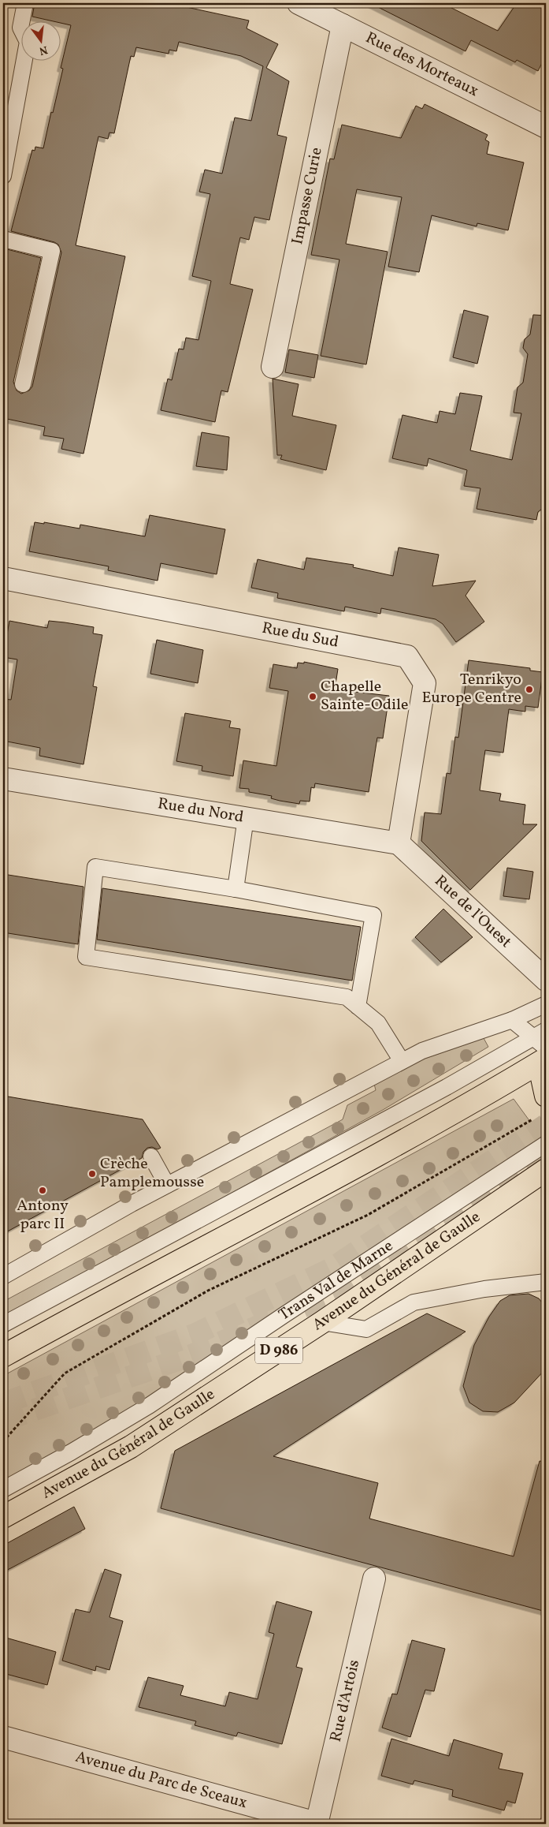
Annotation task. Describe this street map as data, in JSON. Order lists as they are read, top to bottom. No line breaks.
{"streets":{"main road":["Avenue du Général de Gaulle","D 986"],"street":["Rue des Morteaux","Impasse Curie","Rue du Sud","Rue du Nord","Rue de l'Ouest","Rue d'Artois","Avenue du Parc de Sceaux"],"lane":["Trans Val de Marne"]},"crossings":[["Rue des Morteaux","Impasse Curie"],["Rue du Sud","Rue du Nord"],["Rue du Sud","Rue de l'Ouest"],["Rue du Nord","Rue de l'Ouest"],["Rue d'Artois","Avenue du Parc de Sceaux"]],"places":["Tenrikyo Europe Centre","Chapelle Sainte-Odile","Crèche Pamplemousse","Antony parc II"],"north":"bottom"}
